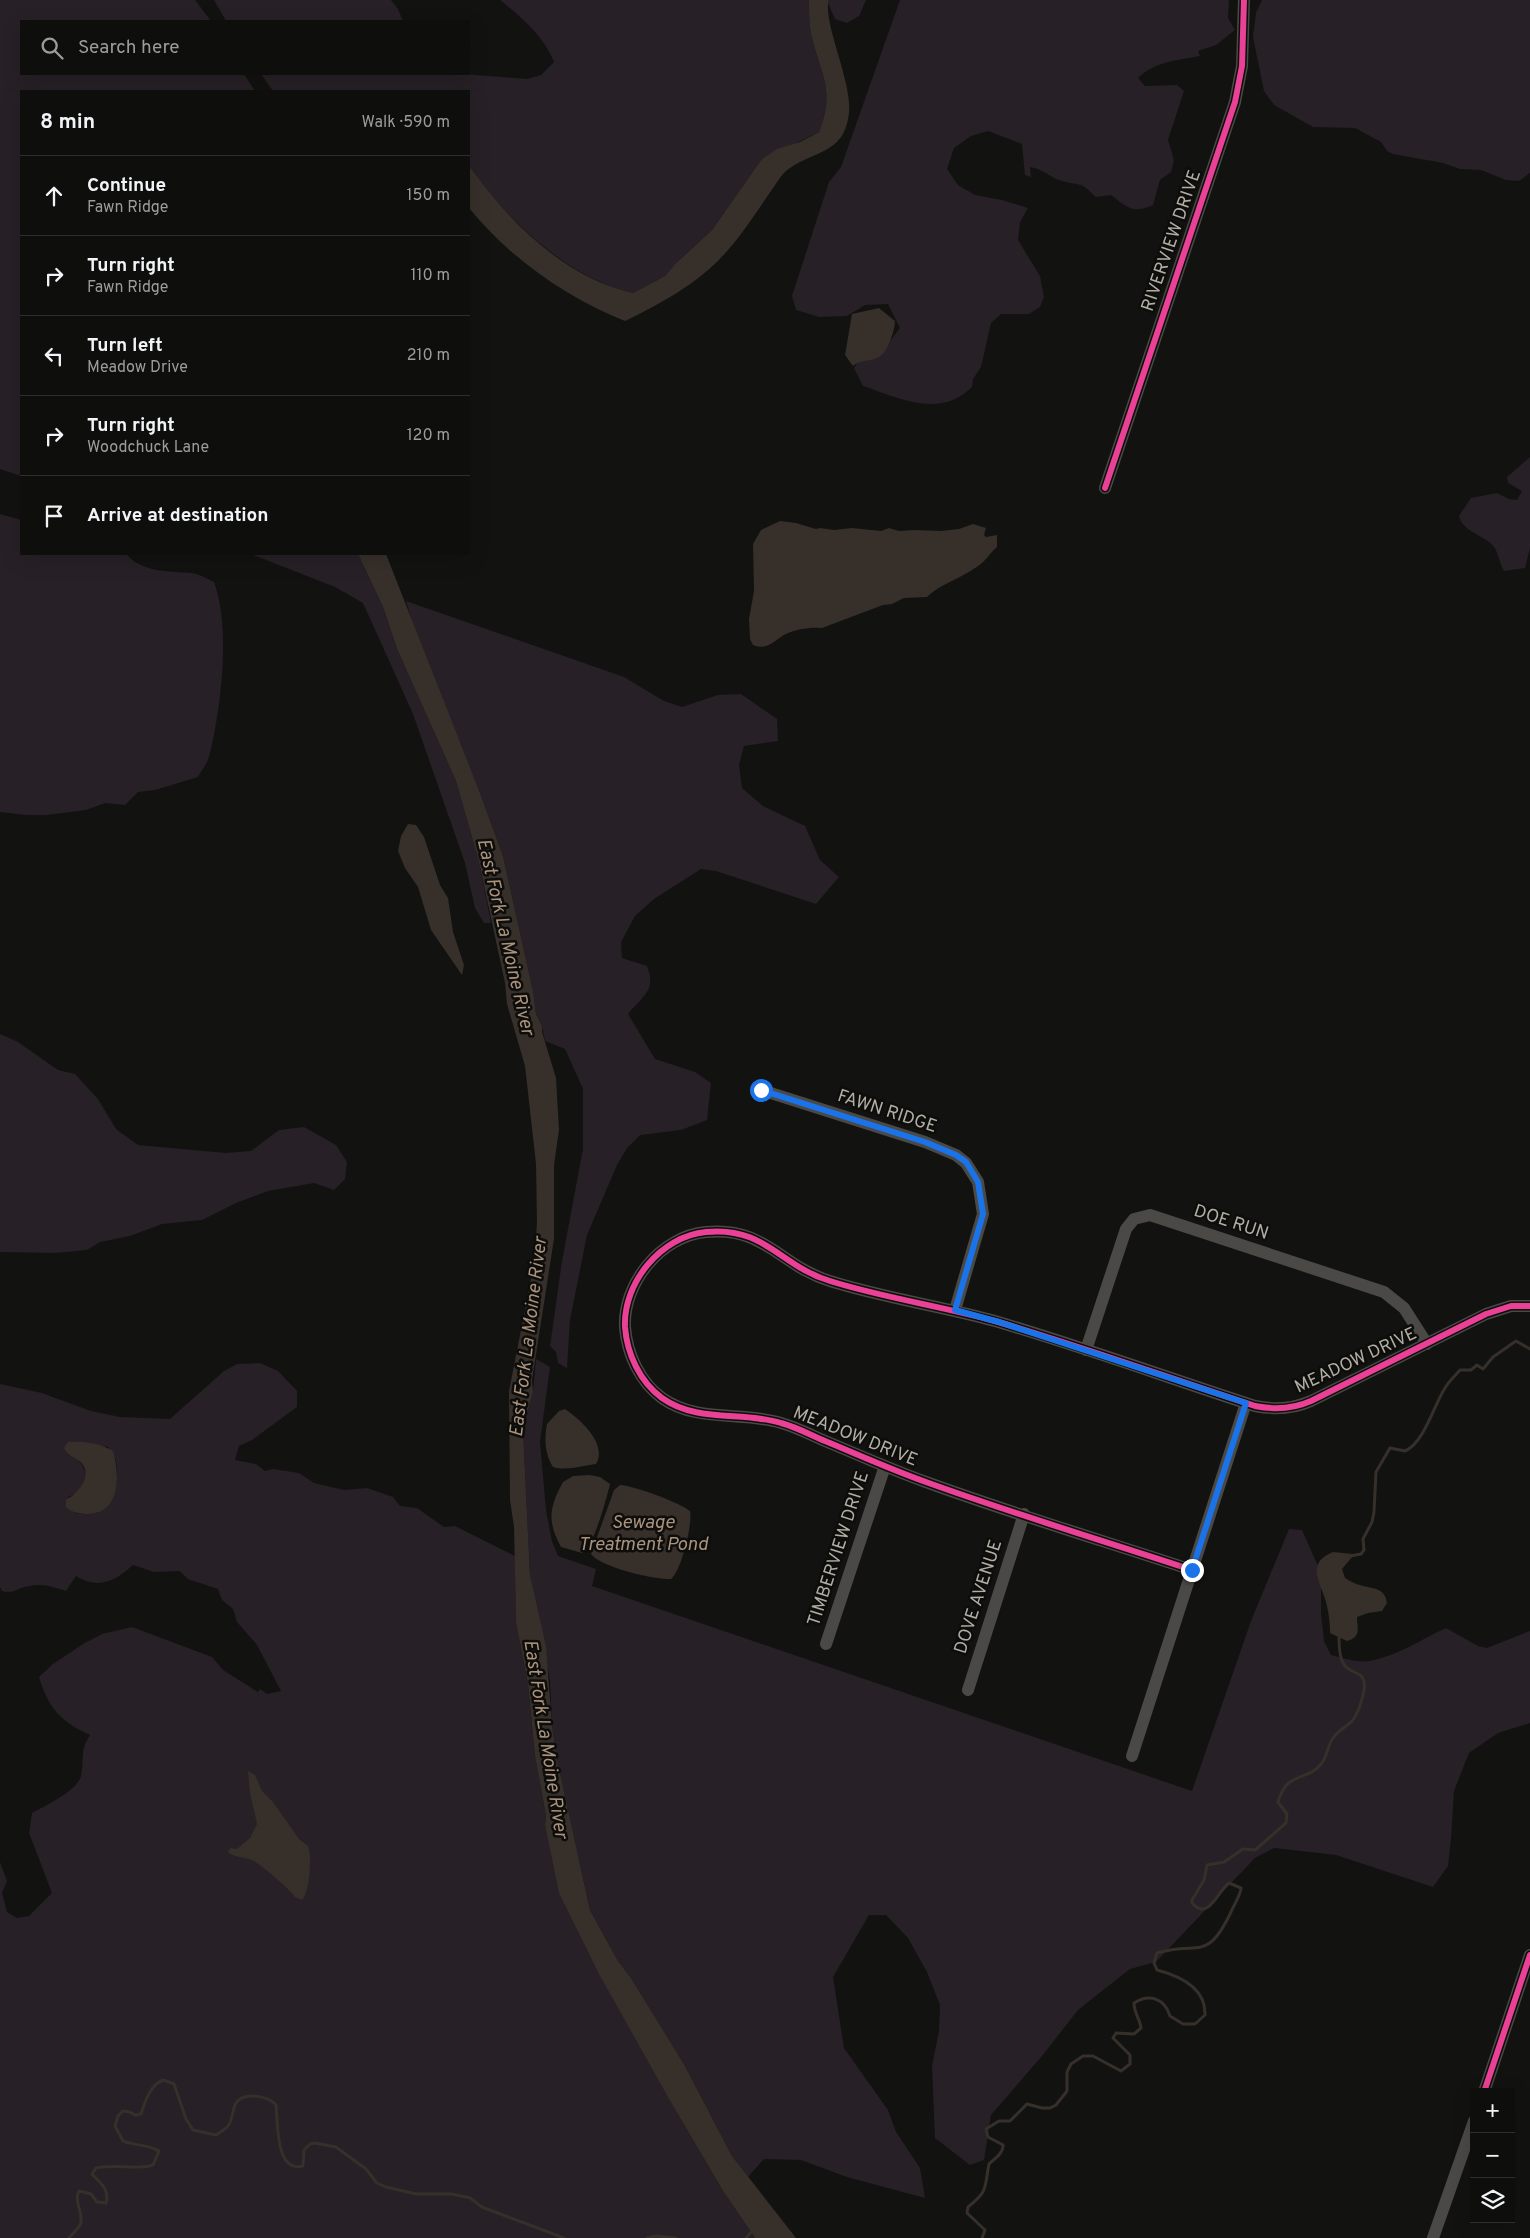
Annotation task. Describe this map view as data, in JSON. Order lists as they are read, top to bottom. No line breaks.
{"streets":{"street":["RIVERVIEW DRIVE","FAWN RIDGE","DOE RUN","MEADOW DRIVE","TIMBERVIEW DRIVE","DOVE AVENUE"]},"crossings":[["FAWN RIDGE","MEADOW DRIVE"],["DOE RUN","MEADOW DRIVE"],["MEADOW DRIVE","TIMBERVIEW DRIVE"],["MEADOW DRIVE","DOVE AVENUE"]],"water":["East Fork La Moine River","Sewage Treatment Pond"],"page":{"search":"Search here","heading":["8 min","Walk · 590 m"],"list":[["Continue","Fawn Ridge","150 m"],["Turn right","Fawn Ridge","110 m"],["Turn left","Meadow Drive","210 m"],["Turn right","Woodchuck Lane","120 m"],"Arrive at destination"],"map_buttons":["+","−"]}}
